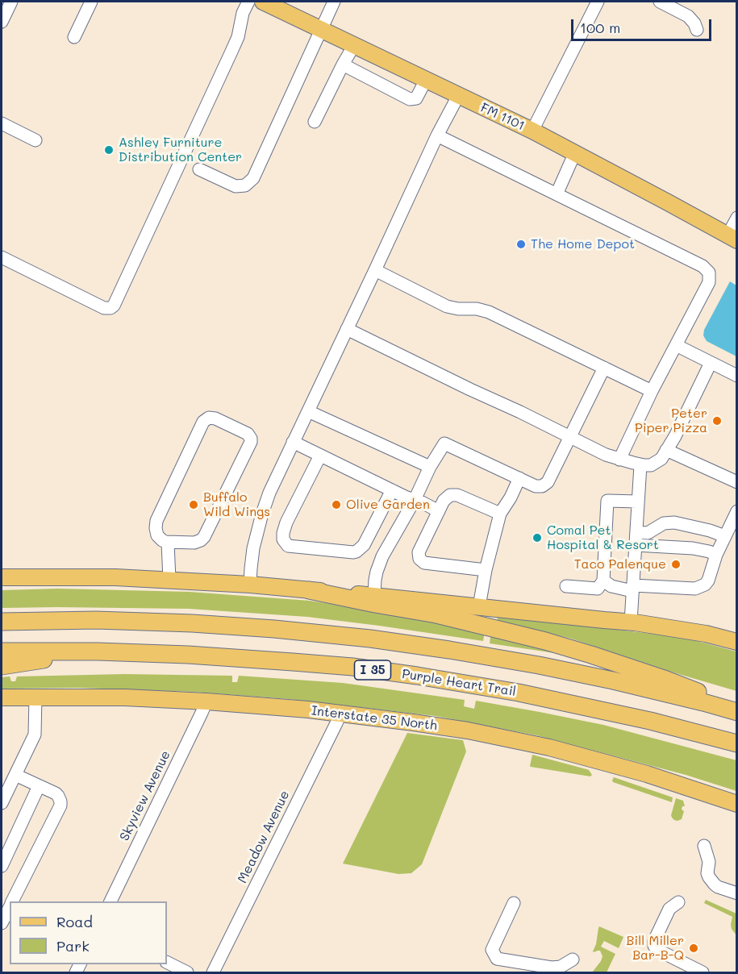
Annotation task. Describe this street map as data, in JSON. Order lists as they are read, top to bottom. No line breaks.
{"streets":{"highway":["I 35","Purple Heart Trail"],"main road":["FM 1101","Interstate 35 North"],"street":["Skyview Avenue","Meadow Avenue"]},"crossings":[["Interstate 35 North","Skyview Avenue"],["Interstate 35 North","Meadow Avenue"]],"places":["Ashley Furniture Distribution Center","The Home Depot","Peter Piper Pizza","Buffalo Wild Wings","Olive Garden","Comal Pet Hospital & Resort","Taco Palenque","Bill Miller Bar-B-Q"],"legend":["Road","Park"],"scale_bar":"100 m"}
